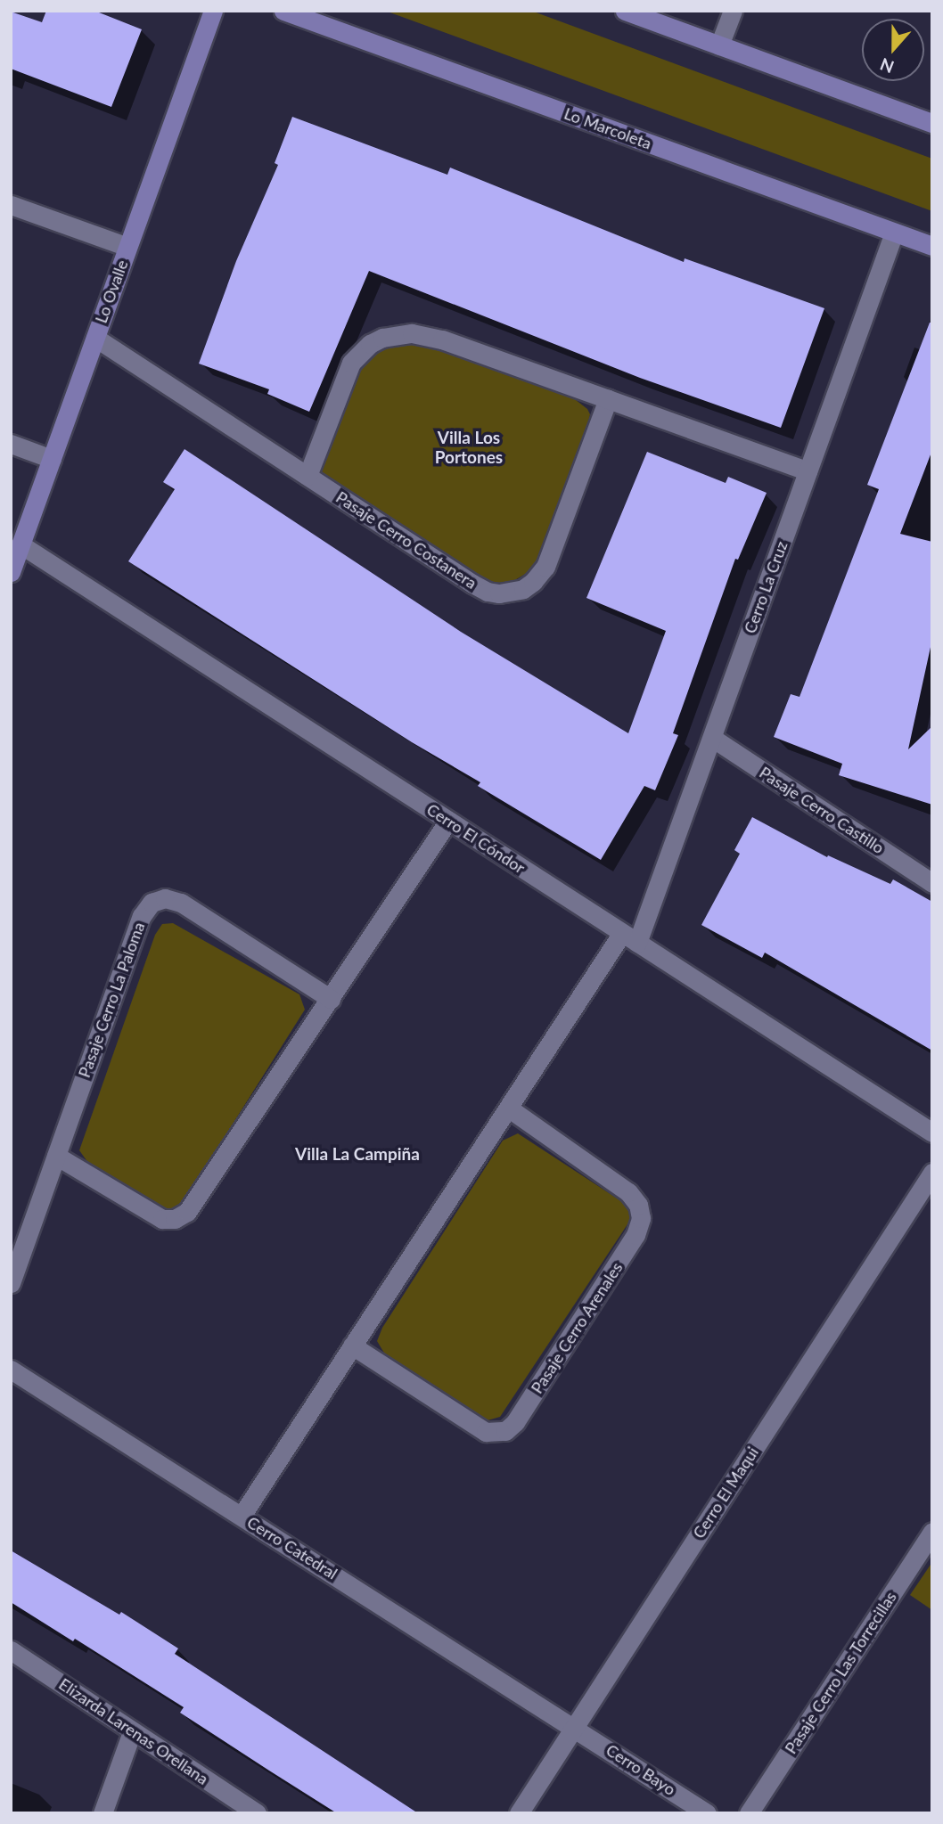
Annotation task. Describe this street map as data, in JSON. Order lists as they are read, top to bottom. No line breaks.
{"streets":{"main road":["Lo Marcoleta","Lo Ovalle"],"street":["Pasaje Cerro Costanera","Cerro La Cruz","Pasaje Cerro Castillo","Cerro El Cóndor","Pasaje Cerro La Paloma","Pasaje Cerro Arenales","Cerro El Maqui","Cerro Catedral","Pasaje Cerro Las Torrecillas","Elizarda Larenas Orellana","Cerro Bayo"]},"crossings":[["Lo Marcoleta","Cerro La Cruz"],["Lo Ovalle","Pasaje Cerro Costanera"],["Lo Ovalle","Cerro El Cóndor"],["Cerro La Cruz","Pasaje Cerro Castillo"],["Cerro La Cruz","Cerro El Cóndor"],["Cerro El Maqui","Cerro Catedral"],["Cerro El Maqui","Cerro Bayo"],["Cerro Catedral","Cerro Bayo"]],"districts":["Villa Los Portones","Villa La Campiña"],"north":"bottom"}
